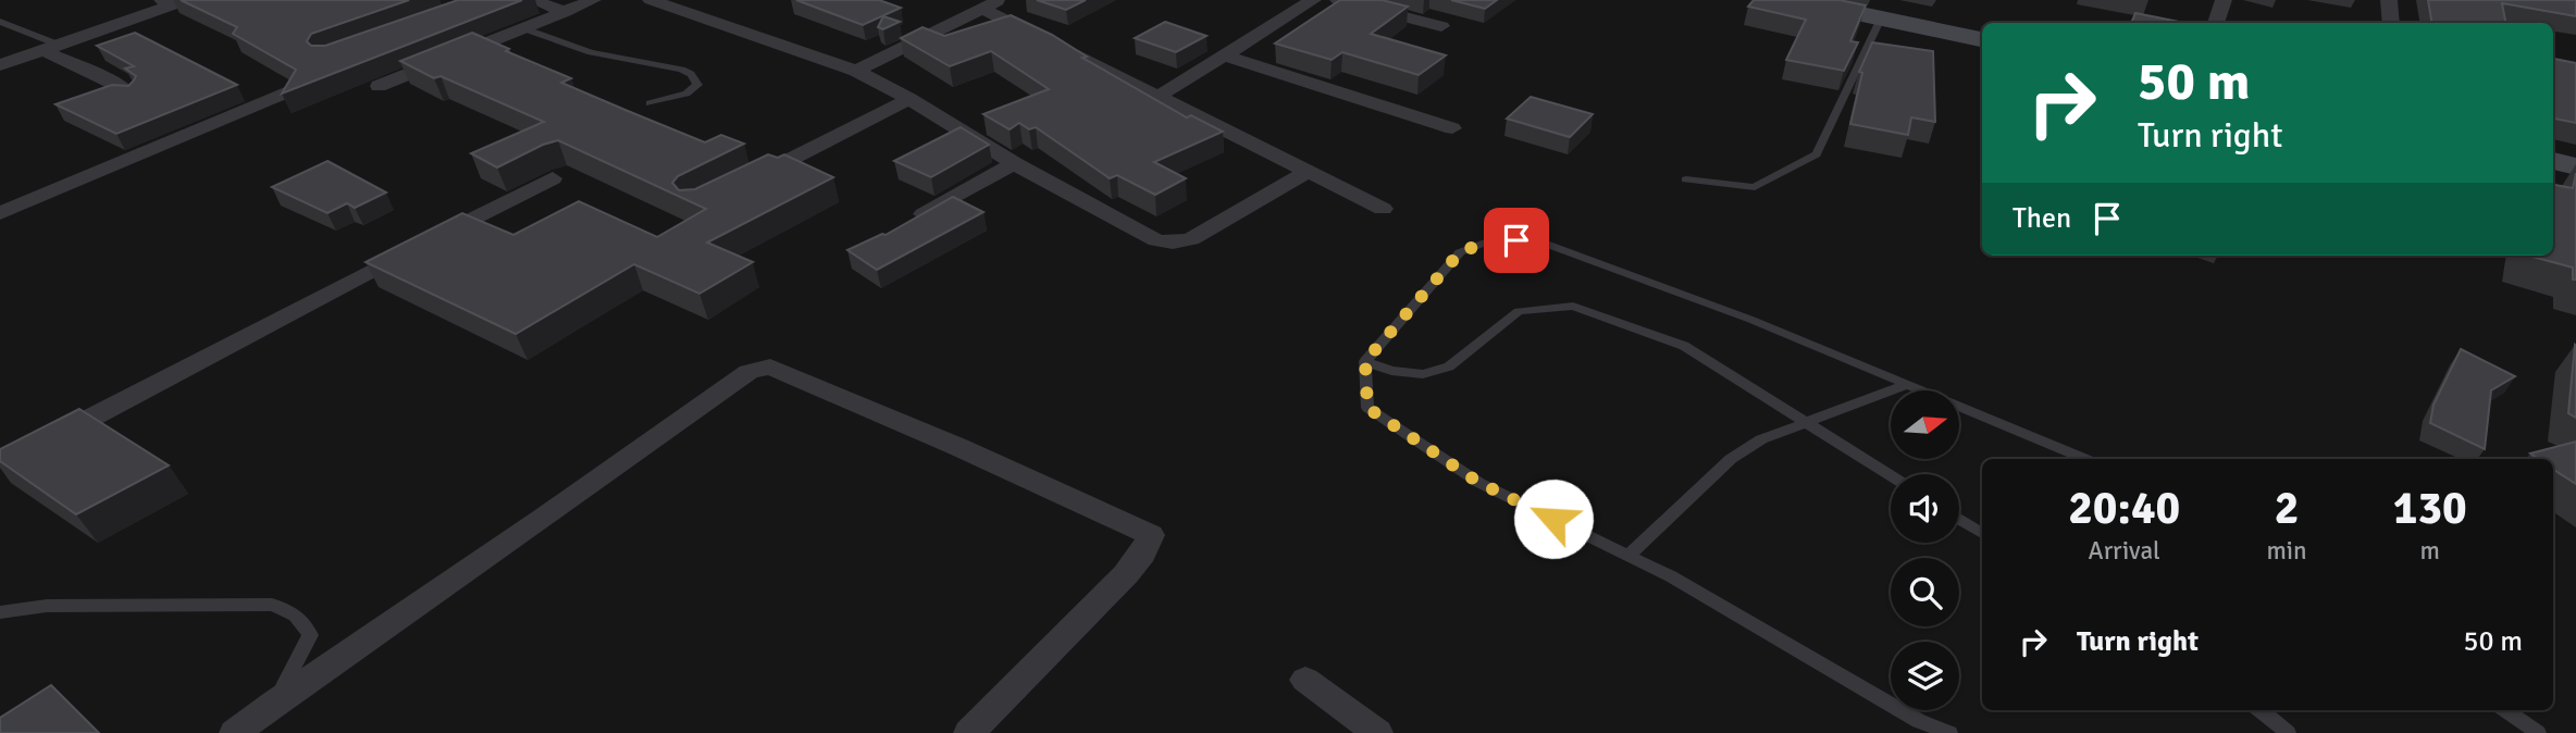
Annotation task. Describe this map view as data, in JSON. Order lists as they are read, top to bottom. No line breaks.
{"north":"right","page":{"turn":["50 m","Turn right"],"then":"Then","eta":["20:40","Arrival","2","min","130","m"],"list":[{"name":"Turn right","value":"50 m"}]}}
